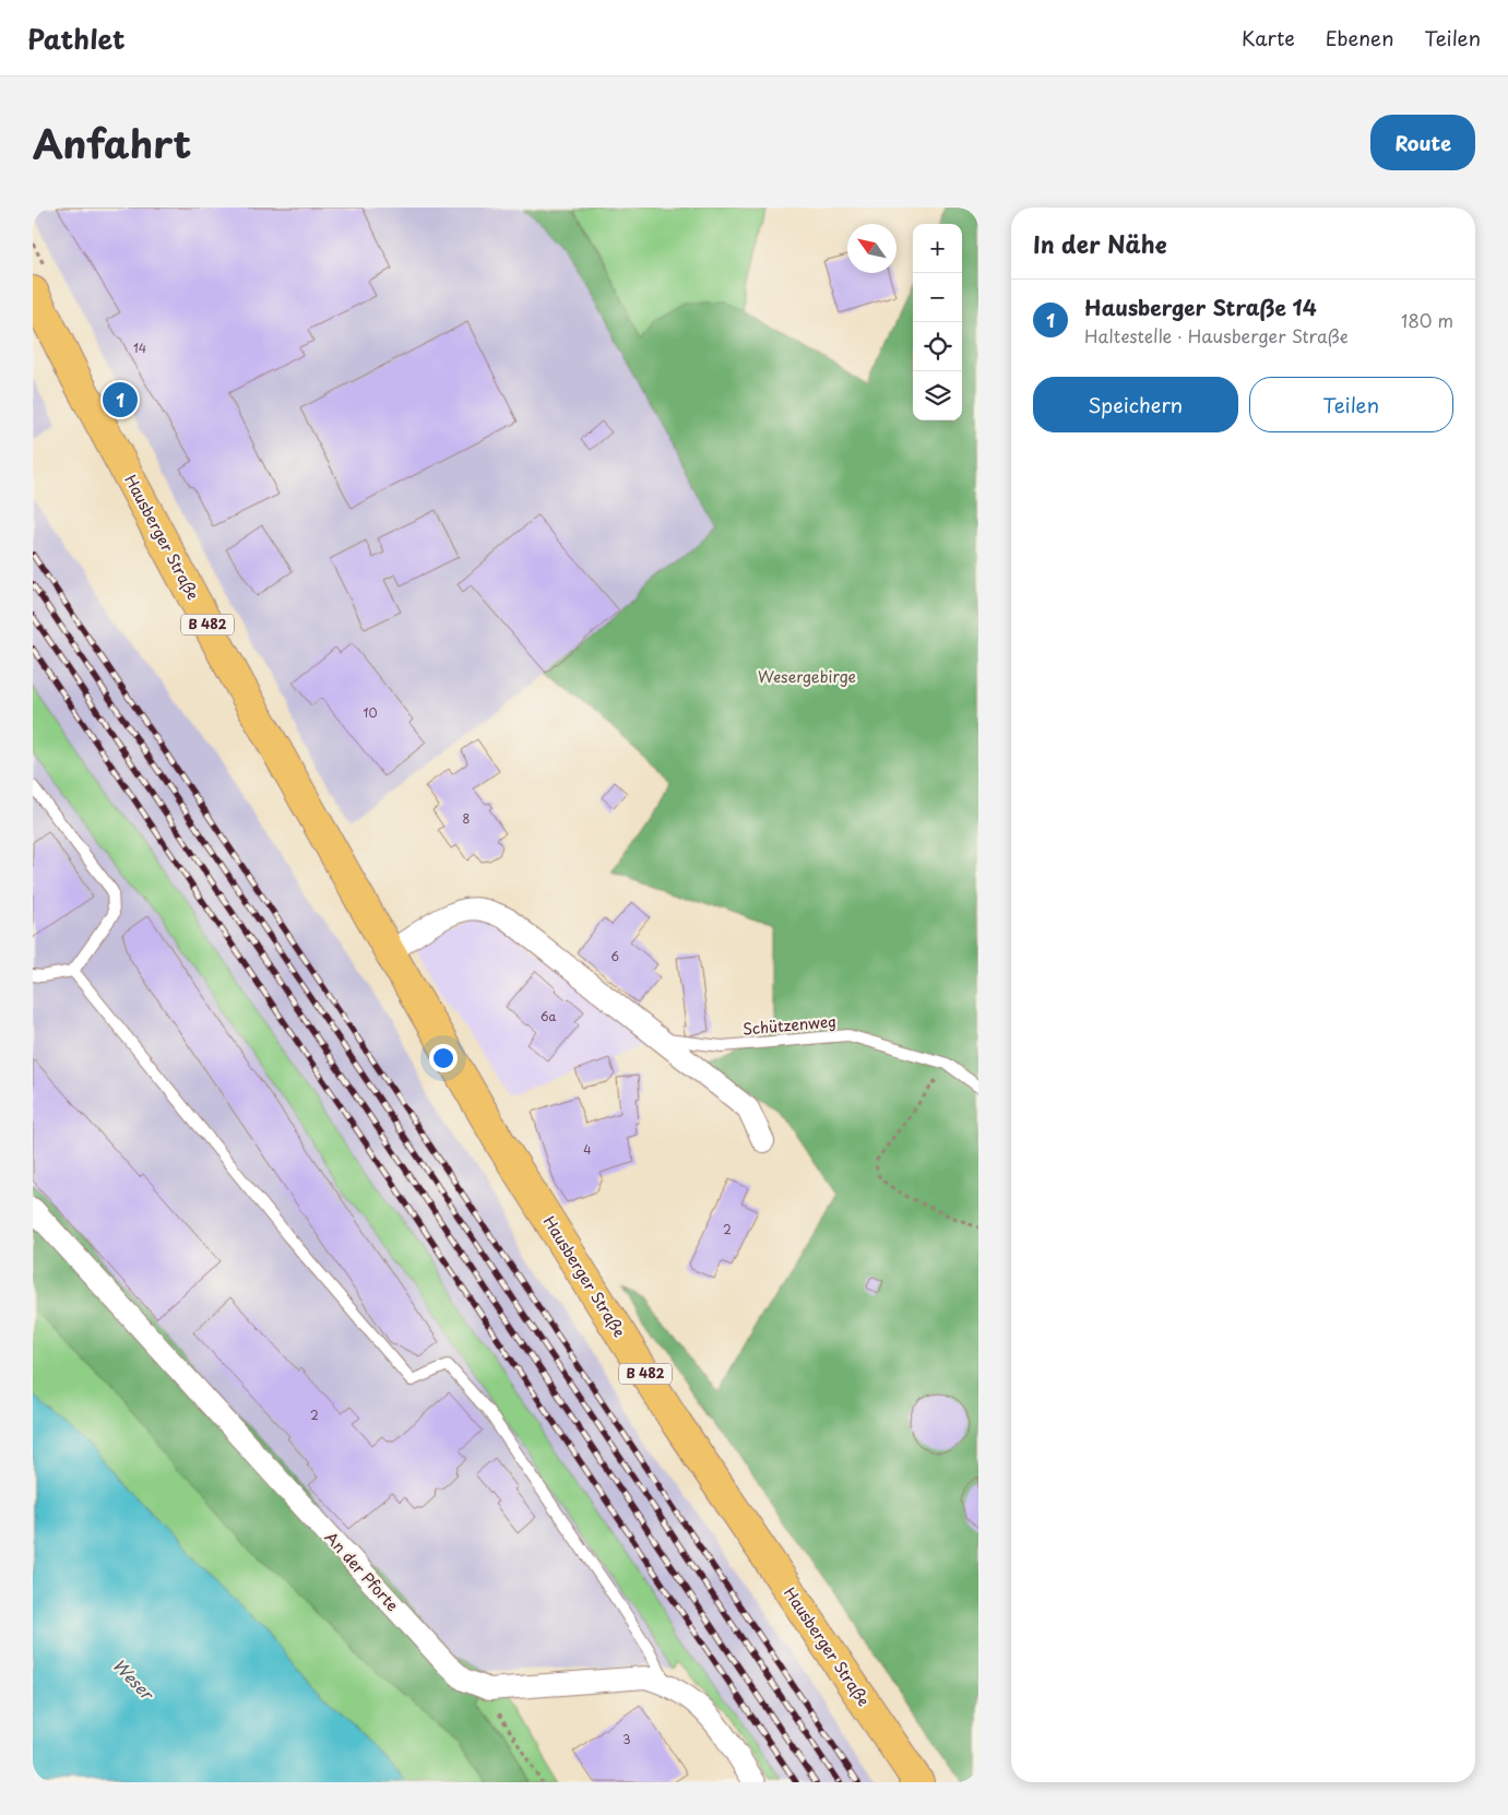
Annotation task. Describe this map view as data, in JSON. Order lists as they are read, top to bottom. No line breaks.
{"streets":{"main road":["Hausberger Straße","B 482"],"street":["An der Pforte"],"lane":["Schützenweg"]},"water":["Weser"],"parks":["Wesergebirge"],"house_numbers":["14","10","8","6","6a","4","2","2","3"],"north":"top left","page":{"header":"Pathlet","nav":["Karte","Ebenen","Teilen"],"title":"Anfahrt","buttons":["Route",["Speichern","Teilen"]],"heading":"In der Nähe","map_buttons":["+","−"],"list":[{"mark":"1","name":"Hausberger Straße 14","note":"Haltestelle · Hausberger Straße","value":"180 m"}],"pins":"1"}}
